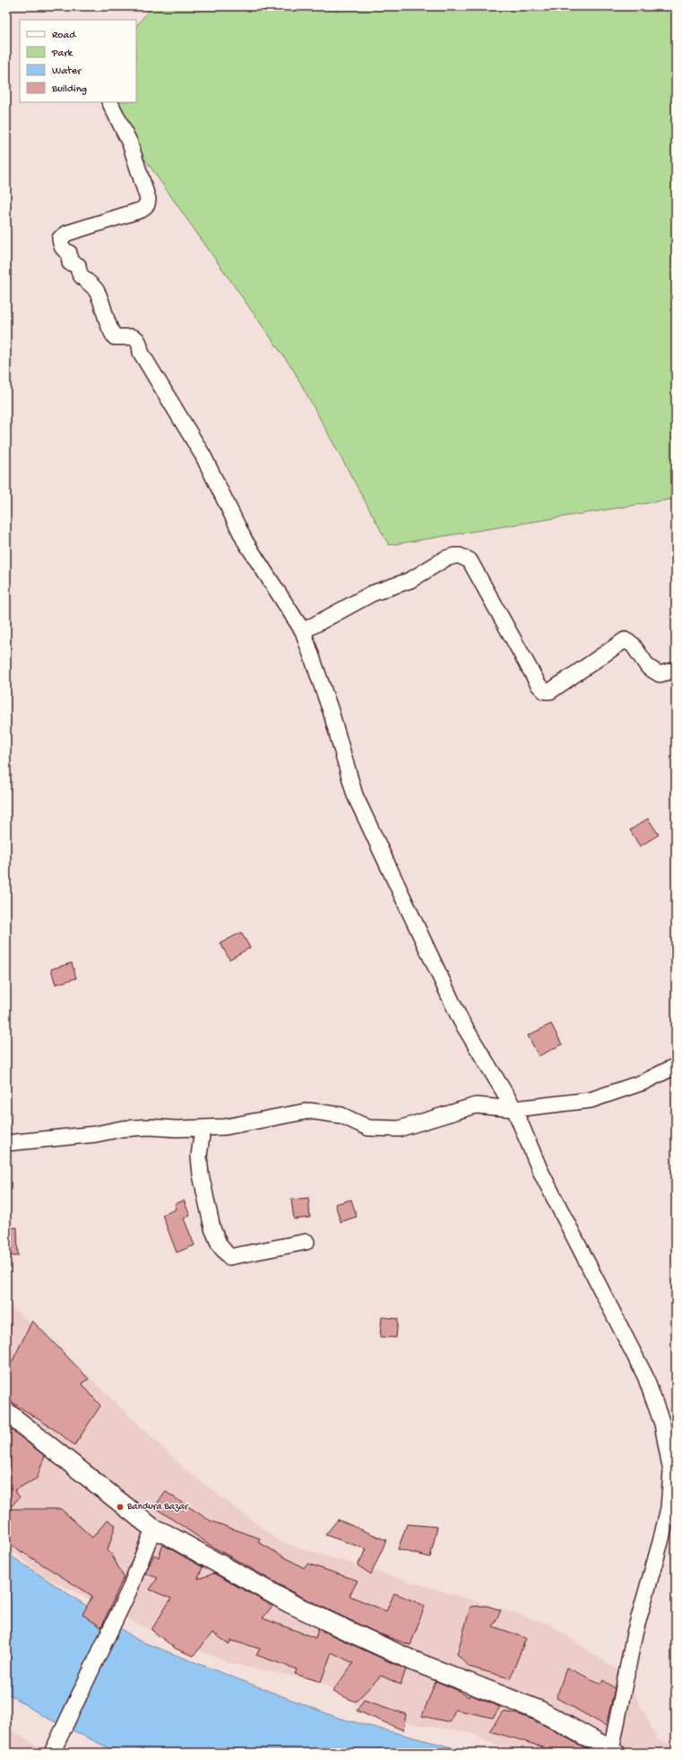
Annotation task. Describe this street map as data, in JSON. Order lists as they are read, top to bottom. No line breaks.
{"places":["Bandura Bazar"],"legend":["Road","Park","Water","Building"]}
